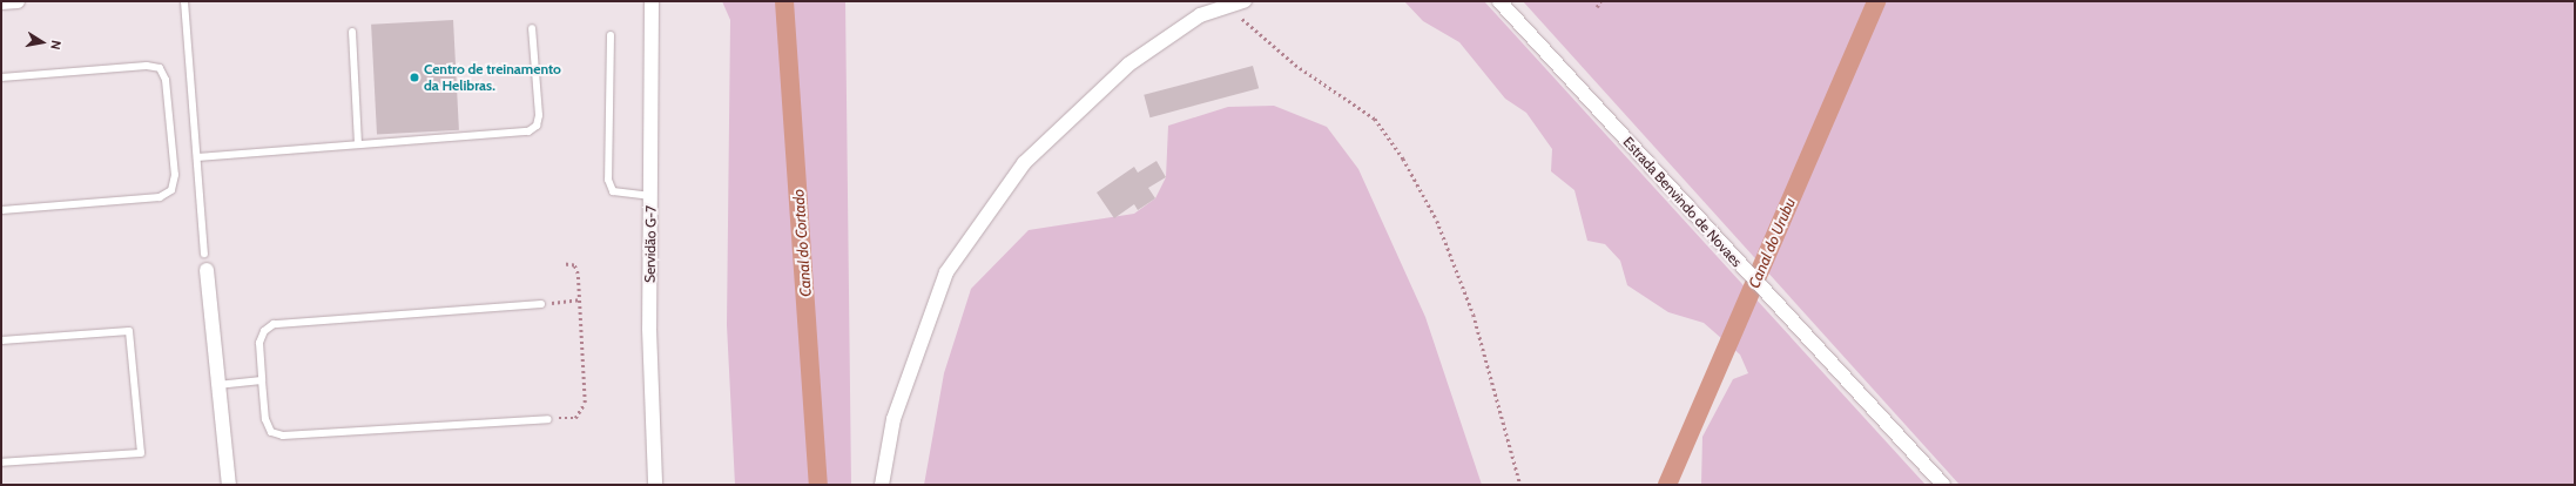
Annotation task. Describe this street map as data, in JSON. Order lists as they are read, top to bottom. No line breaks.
{"streets":{"street":["Estrada Benvindo de Novaes","Servidão G-7"]},"water":["Canal do Cortado","Canal do Urubu"],"places":["Centro de treinamento da Helibras."],"north":"right"}
